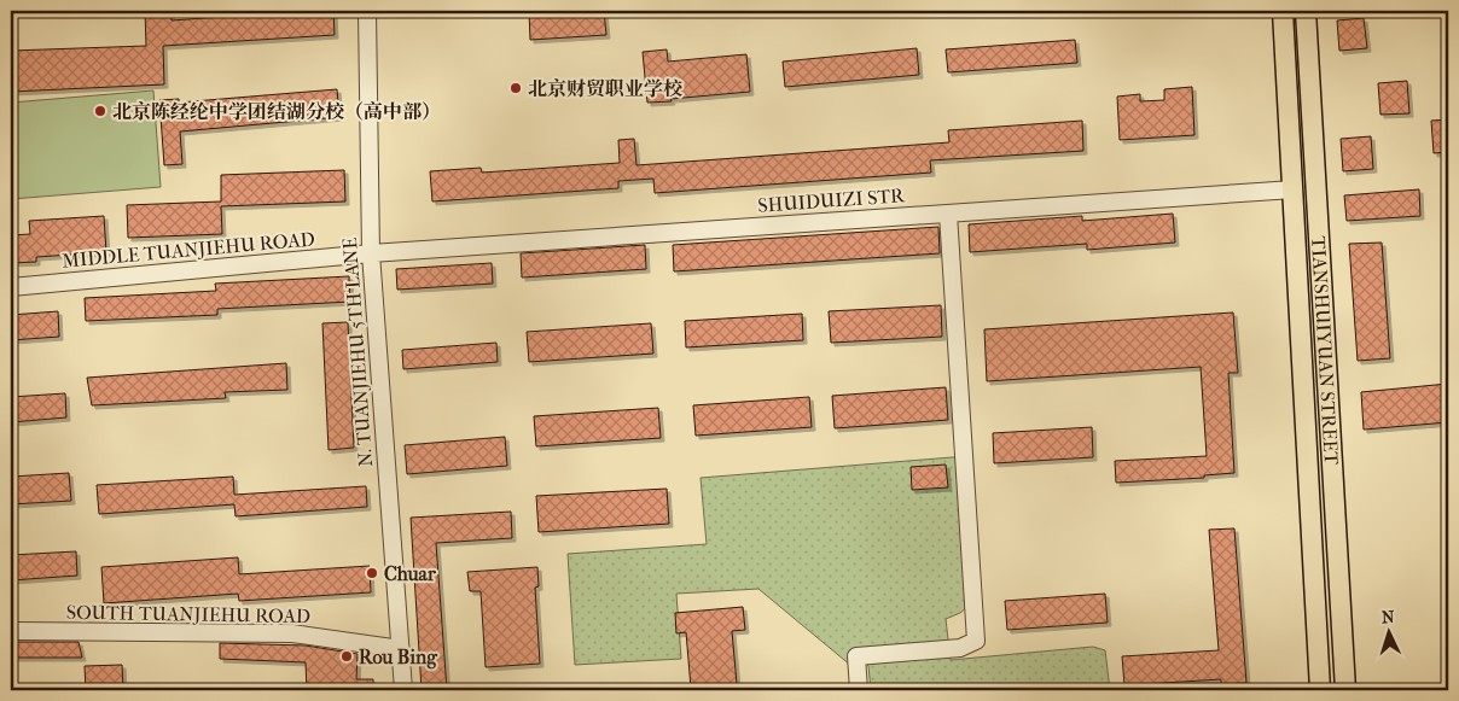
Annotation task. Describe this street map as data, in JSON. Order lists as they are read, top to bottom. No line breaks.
{"streets":{"main road":["TIANSHUIYUAN STREET"],"street":["SHUIDUIZI STR","MIDDLE TUANJIEHU ROAD","N. TUANJIEHU 5TH LANE","SOUTH TUANJIEHU ROAD"]},"crossings":[["SHUIDUIZI STR","MIDDLE TUANJIEHU ROAD"],["SHUIDUIZI STR","TIANSHUIYUAN STREET"],["SHUIDUIZI STR","N. TUANJIEHU 5TH LANE"],["MIDDLE TUANJIEHU ROAD","N. TUANJIEHU 5TH LANE"],["N. TUANJIEHU 5TH LANE","SOUTH TUANJIEHU ROAD"]],"places":["北京财贸职业学校","北京陈经纶中学团结湖分校（高中部）","Chuar","Rou Bing"],"north":"top"}
